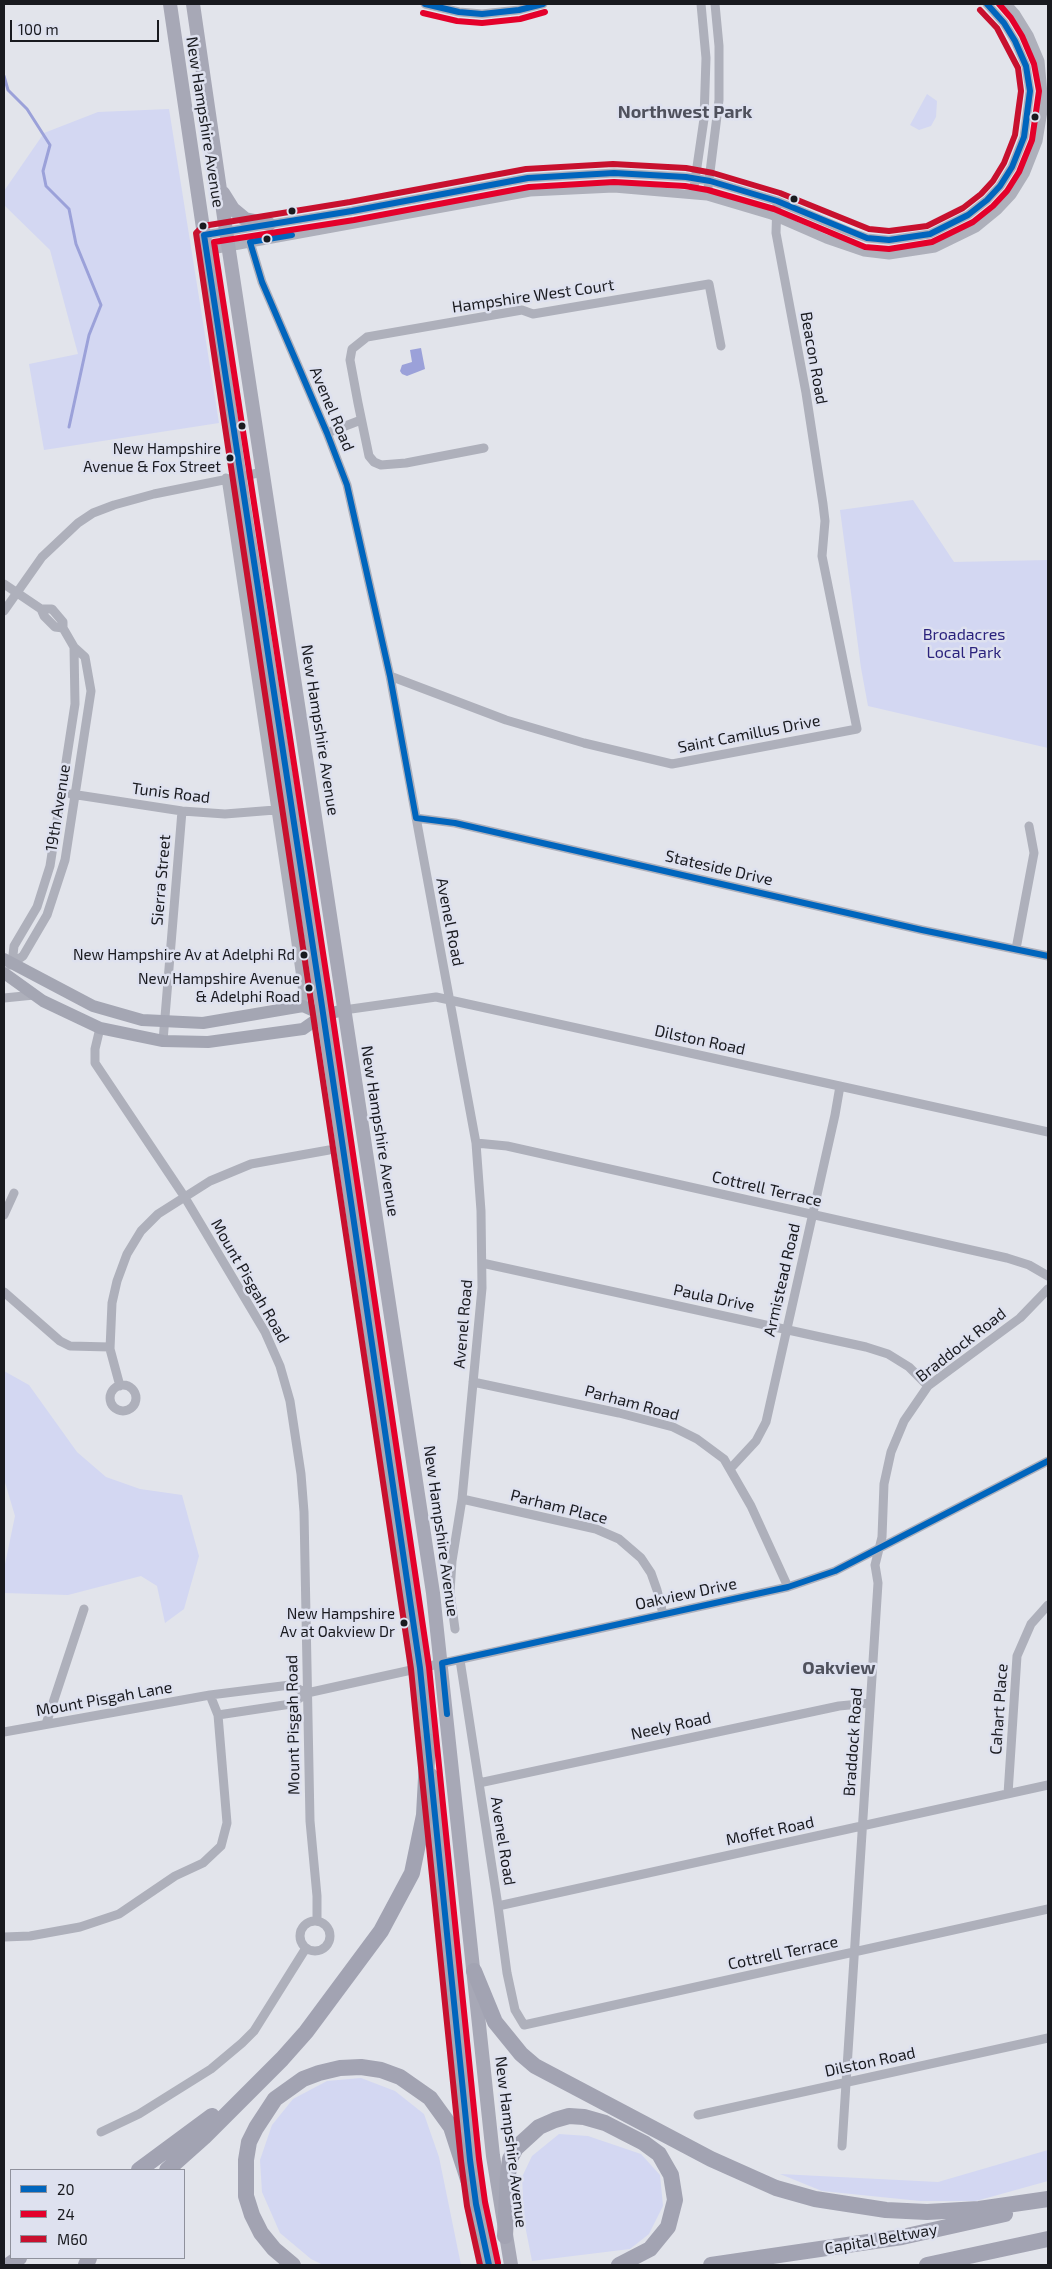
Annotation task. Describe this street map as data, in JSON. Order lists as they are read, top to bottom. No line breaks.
{"streets":{"highway":["Capital Beltway"],"main road":["New Hampshire Avenue"],"street":["Hampshire West Court","Beacon Road","Avenel Road","Saint Camillus Drive","Tunis Road","19th Avenue","Stateside Drive","Sierra Street","Dilston Road","Cottrell Terrace","Armistead Road","Mount Pisgah Road","Paula Drive","Braddock Road","Parham Road","Parham Place","Oakview Drive","Mount Pisgah Lane","Cahart Place","Neely Road","Moffet Road"]},"crossings":[["New Hampshire Avenue","Dilston Road"],["New Hampshire Avenue","Oakview Drive"],["Beacon Road","Saint Camillus Drive"],["Avenel Road","Saint Camillus Drive"],["Avenel Road","Stateside Drive"],["Avenel Road","Dilston Road"],["Avenel Road","Cottrell Terrace"],["Avenel Road","Paula Drive"],["Avenel Road","Parham Road"],["Avenel Road","Parham Place"],["Avenel Road","Oakview Drive"],["Avenel Road","Neely Road"],["Avenel Road","Moffet Road"],["Tunis Road","19th Avenue"],["Tunis Road","Sierra Street"],["Dilston Road","Armistead Road"],["Dilston Road","Braddock Road"],["Cottrell Terrace","Armistead Road"],["Cottrell Terrace","Braddock Road"],["Armistead Road","Paula Drive"],["Armistead Road","Parham Road"],["Mount Pisgah Road","Oakview Drive"],["Mount Pisgah Road","Mount Pisgah Lane"],["Paula Drive","Braddock Road"],["Braddock Road","Oakview Drive"],["Braddock Road","Neely Road"],["Braddock Road","Moffet Road"],["Parham Road","Oakview Drive"],["Parham Place","Oakview Drive"],["Oakview Drive","Mount Pisgah Lane"],["Cahart Place","Moffet Road"]],"districts":["Northwest Park","Oakview"],"parks":["Broadacres Local Park"],"places":["New Hampshire Avenue & Fox Street","New Hampshire Av at Adelphi Rd","New Hampshire Avenue & Adelphi Road","New Hampshire Av at Oakview Dr"],"lines":["transit line 20","transit line 24","transit line M60"],"legend":["20","24","M60"],"scale_bar":"100 m"}
